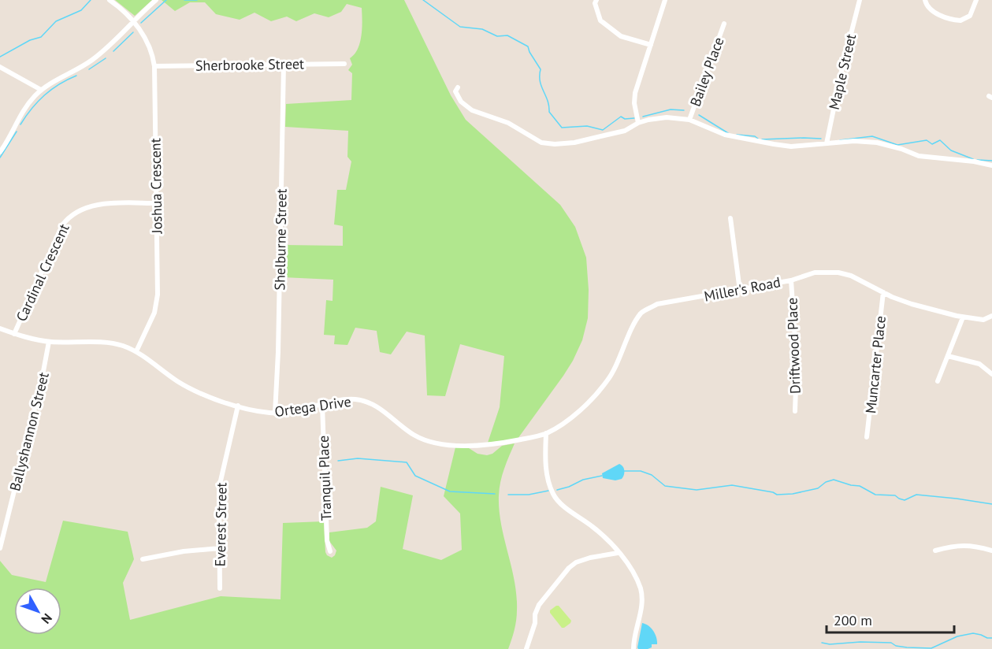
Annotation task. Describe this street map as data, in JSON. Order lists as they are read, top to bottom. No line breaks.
{"streets":{"street":["Sherbrooke Street","Bailey Place","Maple Street","Joshua Crescent","Shelburne Street","Cardinal Crescent","Miller's Road","Driftwood Place","Muncarter Place","Ortega Drive","Ballyshannon Street","Tranquil Place","Everest Street"]},"crossings":[["Sherbrooke Street","Joshua Crescent"],["Sherbrooke Street","Shelburne Street"],["Joshua Crescent","Cardinal Crescent"],["Joshua Crescent","Ortega Drive"],["Shelburne Street","Ortega Drive"],["Cardinal Crescent","Ortega Drive"],["Miller's Road","Driftwood Place"],["Miller's Road","Muncarter Place"],["Miller's Road","Ortega Drive"],["Ortega Drive","Ballyshannon Street"],["Ortega Drive","Tranquil Place"],["Ortega Drive","Everest Street"]],"scale_bar":"200 m","north":"bottom right"}
